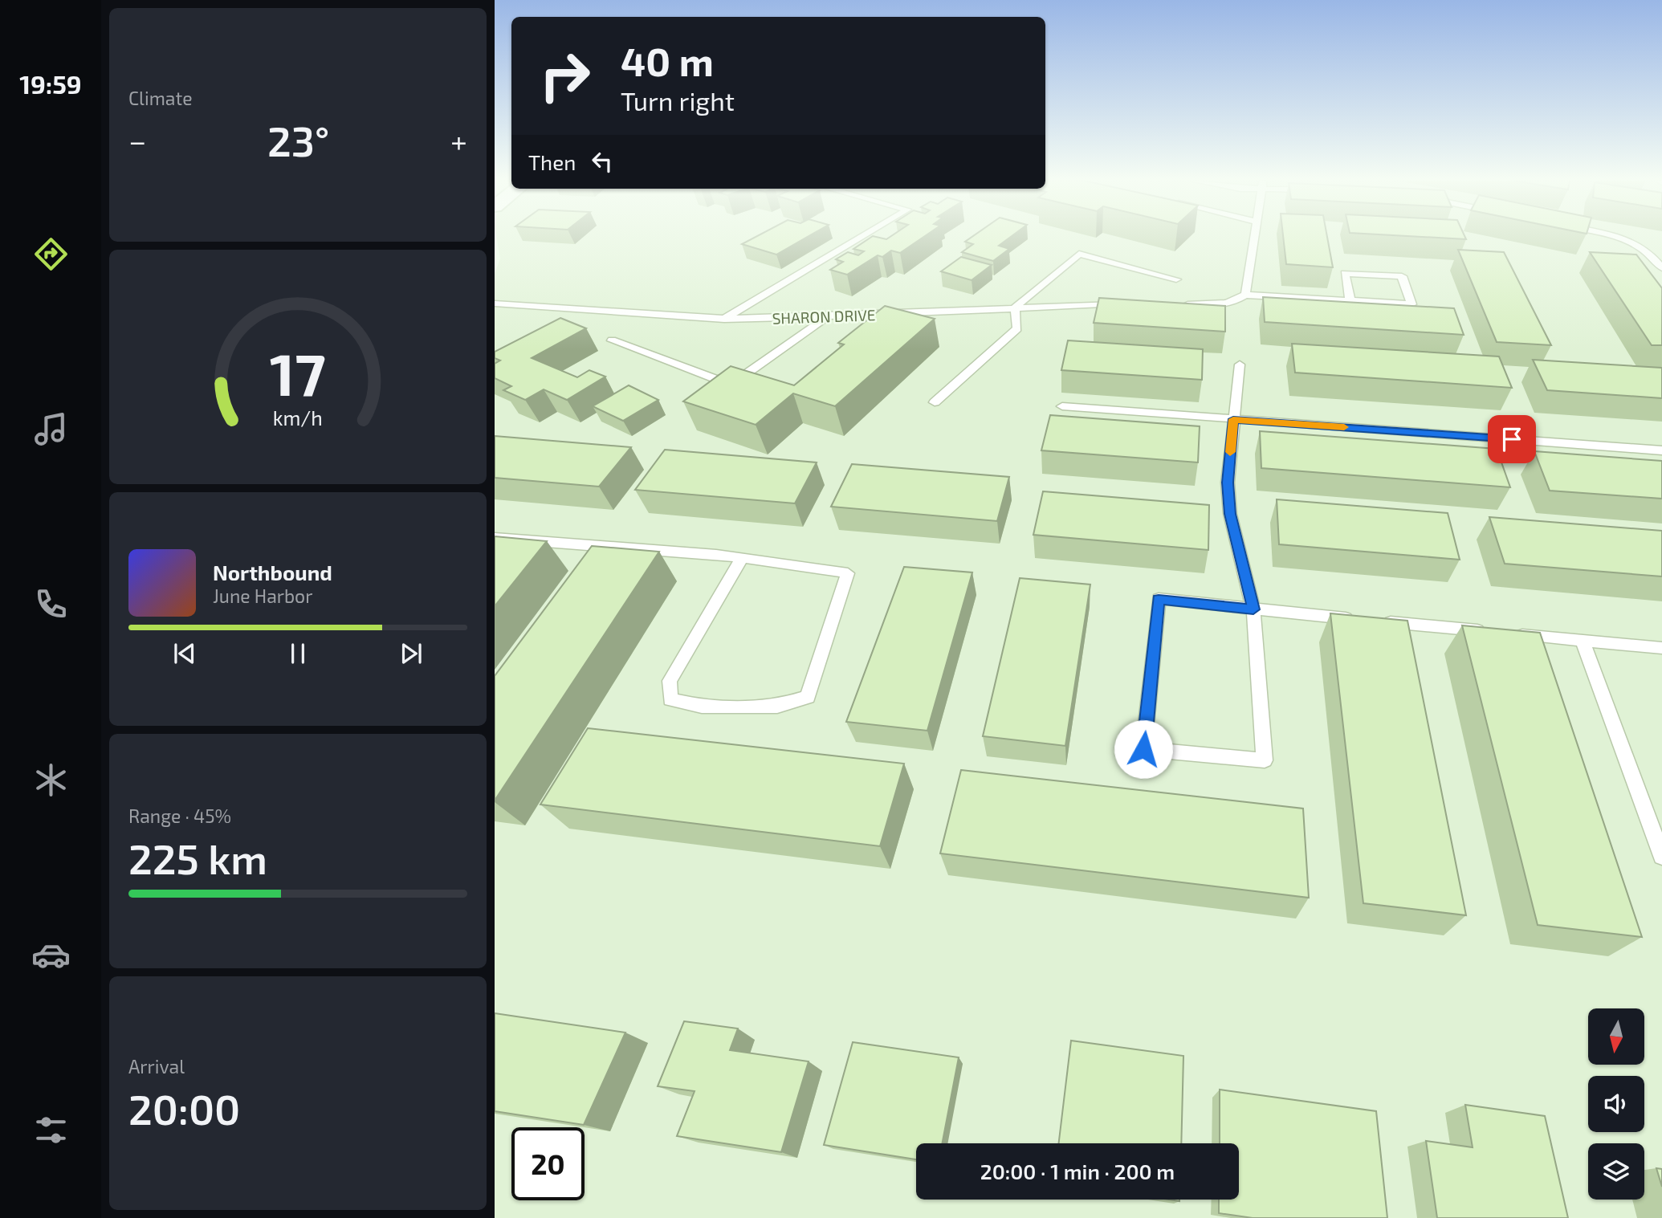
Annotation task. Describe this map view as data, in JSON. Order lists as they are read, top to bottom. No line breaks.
{"streets":{"lane":["SHARON DRIVE"]},"north":"bottom","page":{"tabs":"19:59","tile":["Climate",["Range · 45%","225 km"],["Arrival","20:00"]],"turn":["40 m","Turn right"],"heat":["−","23°","+"],"then":"Then","song":["Northbound","June Harbor"],"limit":"20","trip":"20:00 · 1 min · 200 m","gauge":["17","km/h"]}}
